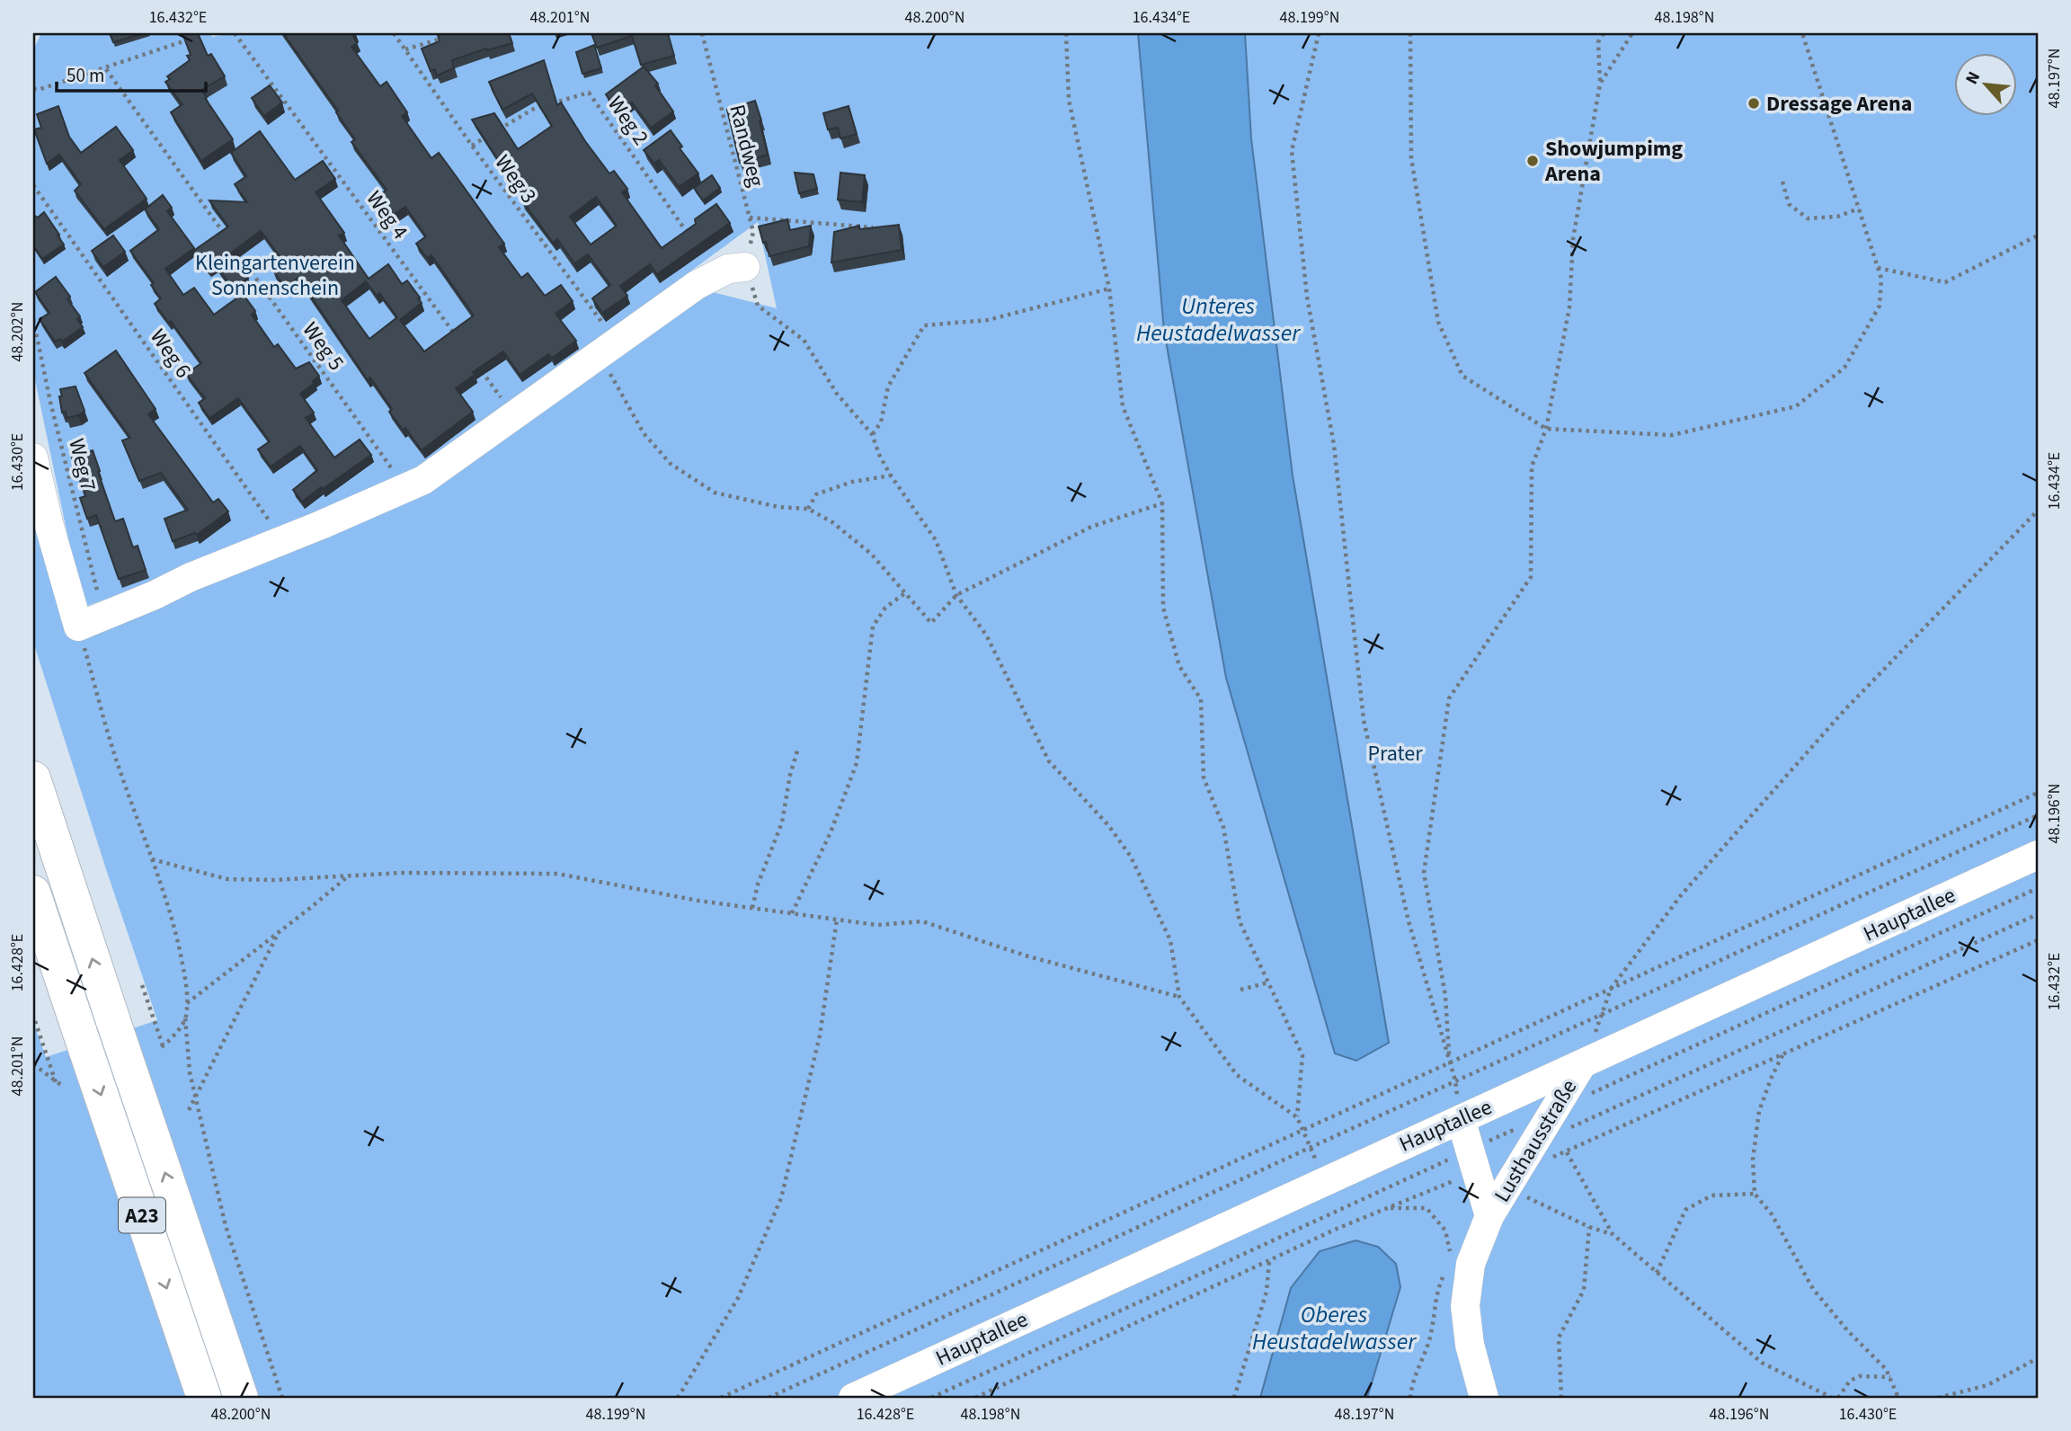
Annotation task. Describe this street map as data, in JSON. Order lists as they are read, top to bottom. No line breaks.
{"streets":{"highway":["A23"],"street":["Hauptallee","Lusthausstraße"],"path":["Weg 2","Randweg","Weg 3","Weg 4","Weg 5","Weg 6","Weg 7"]},"crossings":[["Weg 2","Weg 3"],["Hauptallee","Lusthausstraße"]],"water":["Unteres Heustadelwasser","Oberes Heustadelwasser"],"parks":["Kleingartenverein Sonnenschein","Prater"],"places":["Dressage Arena","Showjumpimg Arena"],"scale_bar":"50 m","north":"top left","coordinates":["16.432°E","48.201°N","48.200°N","16.434°E","48.199°N","48.198°N","48.197°N","48.202°N","16.430°E","48.196°N","16.428°E"]}
